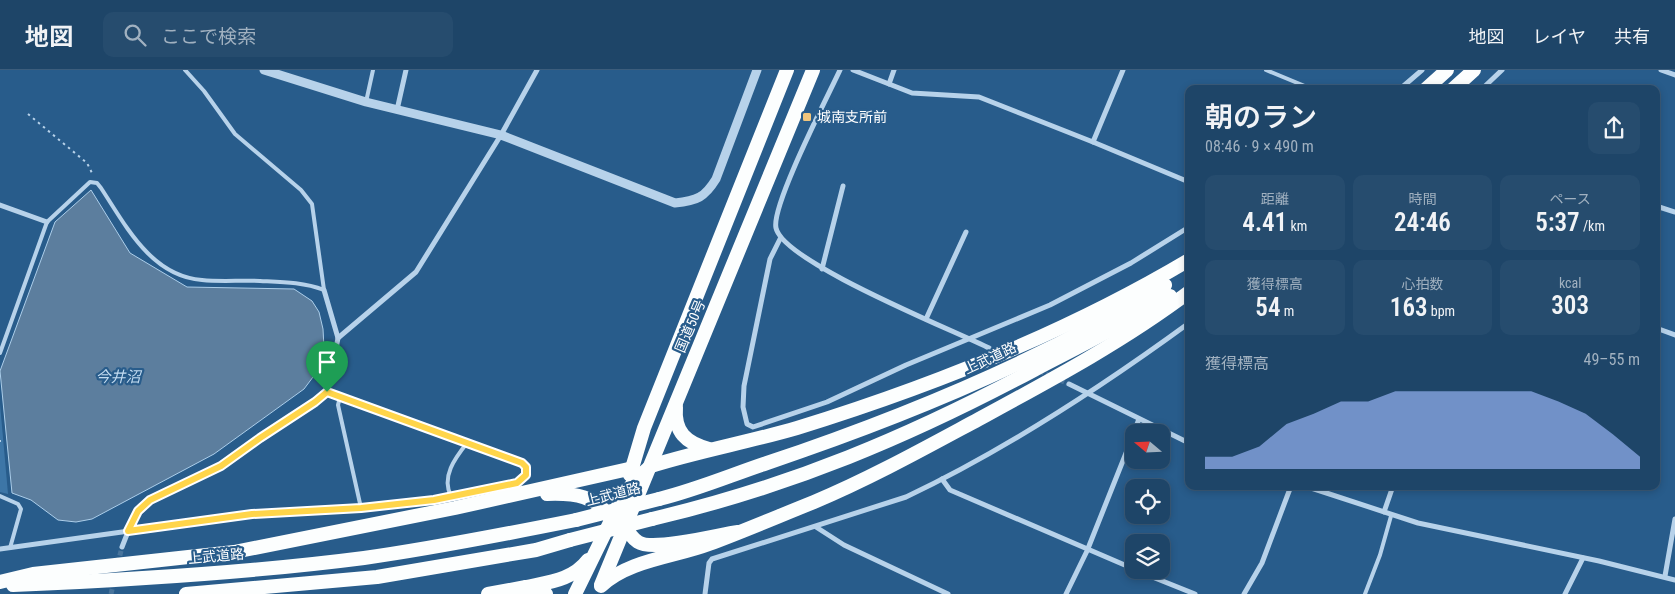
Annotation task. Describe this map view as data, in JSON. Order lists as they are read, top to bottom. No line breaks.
{"streets":{"highway":["国道50号","上武道路"]},"water":["今井沼"],"places":{"transit":["城南支所前"]},"north":"left","page":{"header":"地図","search":"ここで検索","nav":["地図","レイヤ","共有"],"heading":["朝のラン","08:46 · 9 × 490 m"],"stats":[["距離","4.41 km"],["時間","24:46"],["ペース","5:37 /km"],["獲得標高","54 m"],["心拍数","163 bpm"],["kcal","303"]],"chart":["獲得標高","49–55 m"]}}
